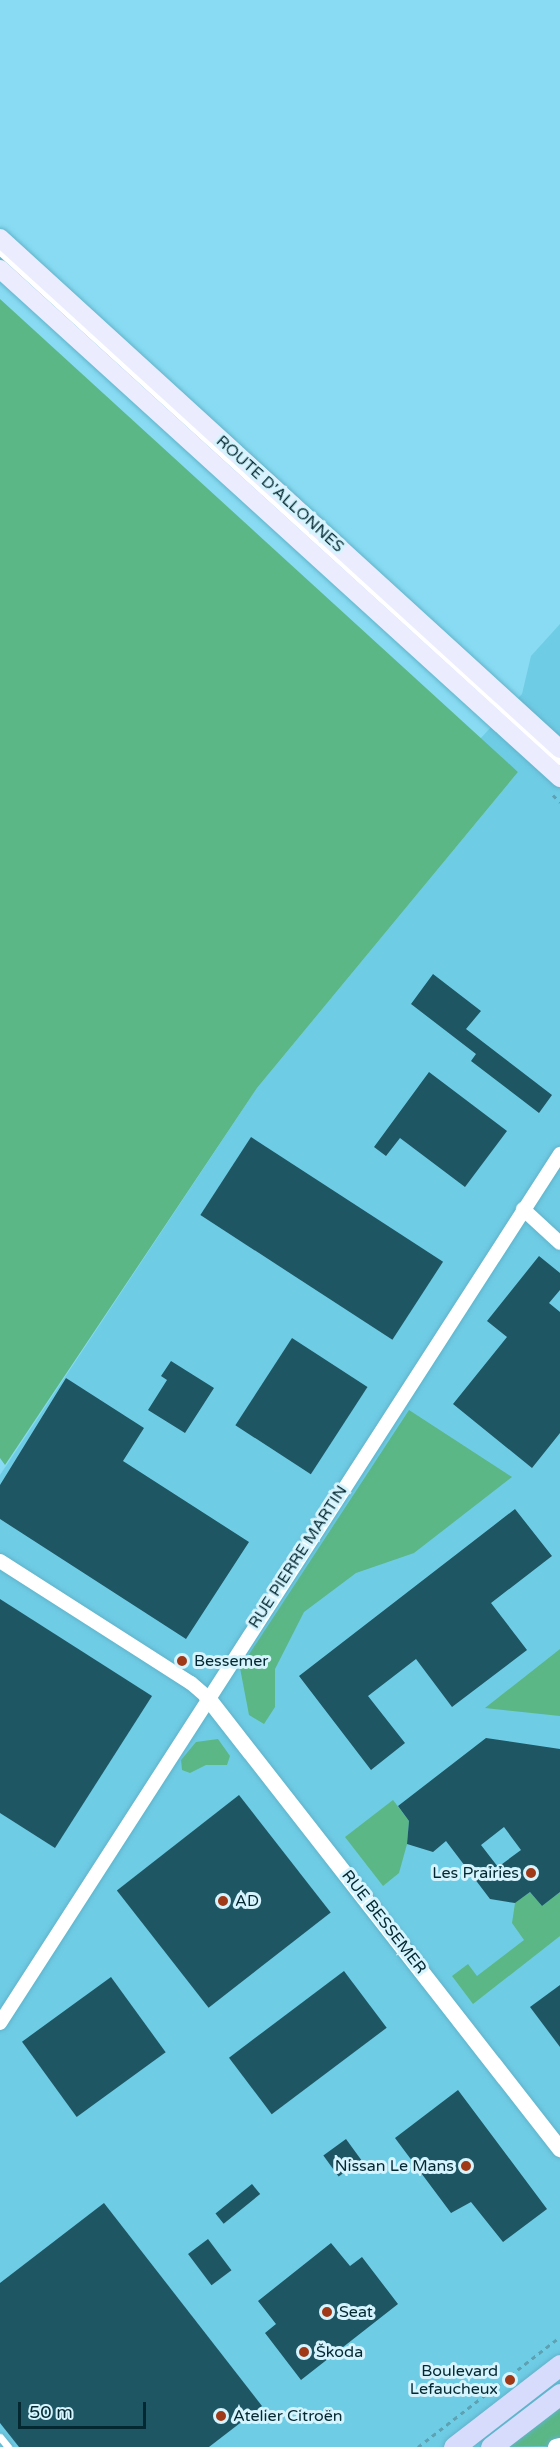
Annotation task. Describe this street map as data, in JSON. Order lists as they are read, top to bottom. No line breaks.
{"streets":{"main road":["ROUTE D'ALLONNES"],"street":["RUE PIERRE MARTIN","RUE BESSEMER"]},"crossings":[["RUE PIERRE MARTIN","RUE BESSEMER"]],"places":["Bessemer","Les Prairies","AD","Nissan Le Mans","Seat","Škoda","Boulevard Lefaucheux","Atelier Citroën"],"scale_bar":"50 m"}
